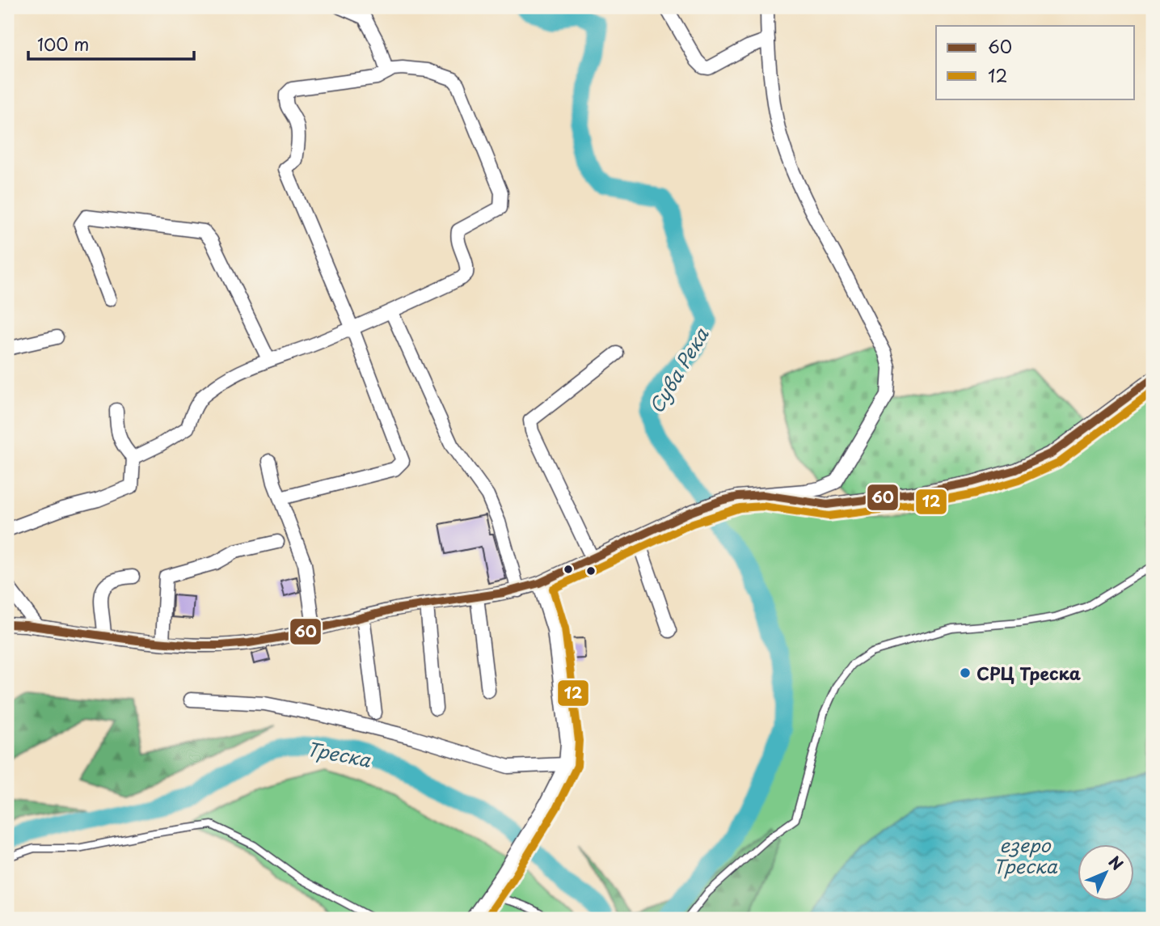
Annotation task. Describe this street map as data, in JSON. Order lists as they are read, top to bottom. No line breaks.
{"water":["Сува Река","Треска","езеро Треска"],"places":["СРЦ Треска"],"lines":["transit line 60","transit line 12"],"legend":["60","12"],"scale_bar":"100 m","north":"top right"}
